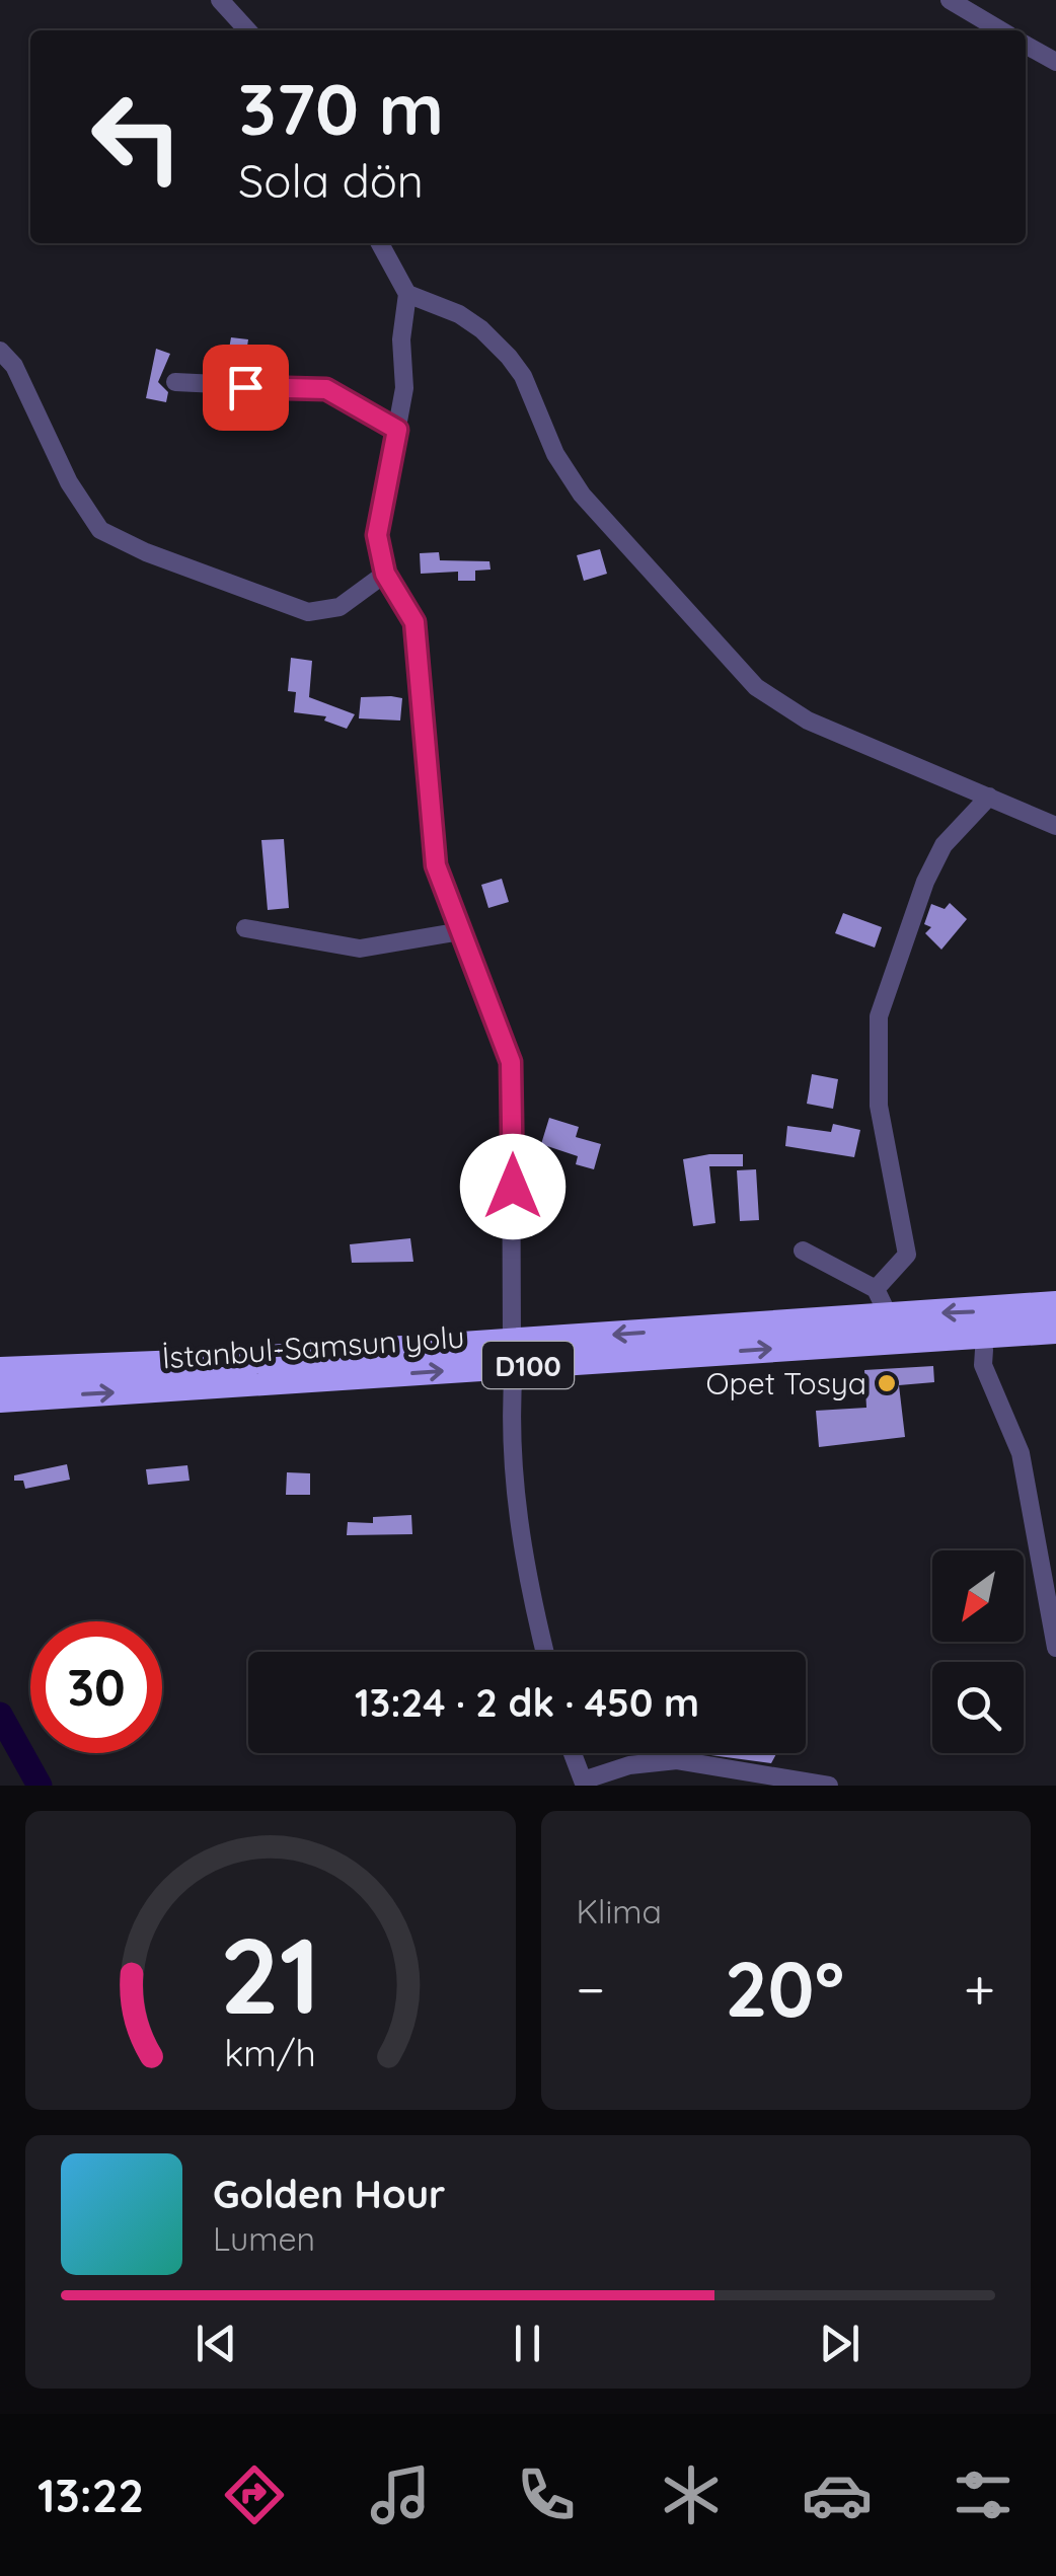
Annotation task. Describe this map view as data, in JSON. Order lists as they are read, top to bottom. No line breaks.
{"streets":{"highway":["İstanbul-Samsun yolu","D100"]},"places":["Opet Tosya"],"north":"bottom left","page":{"turn":["370 m","Sola dön"],"limit":"30","trip":"13:24 · 2 dk · 450 m","tile":"Klima","heat":["−","20°","+"],"song":["Golden Hour","Lumen"],"tabs":"13:22","gauge":["21","km/h"]}}
